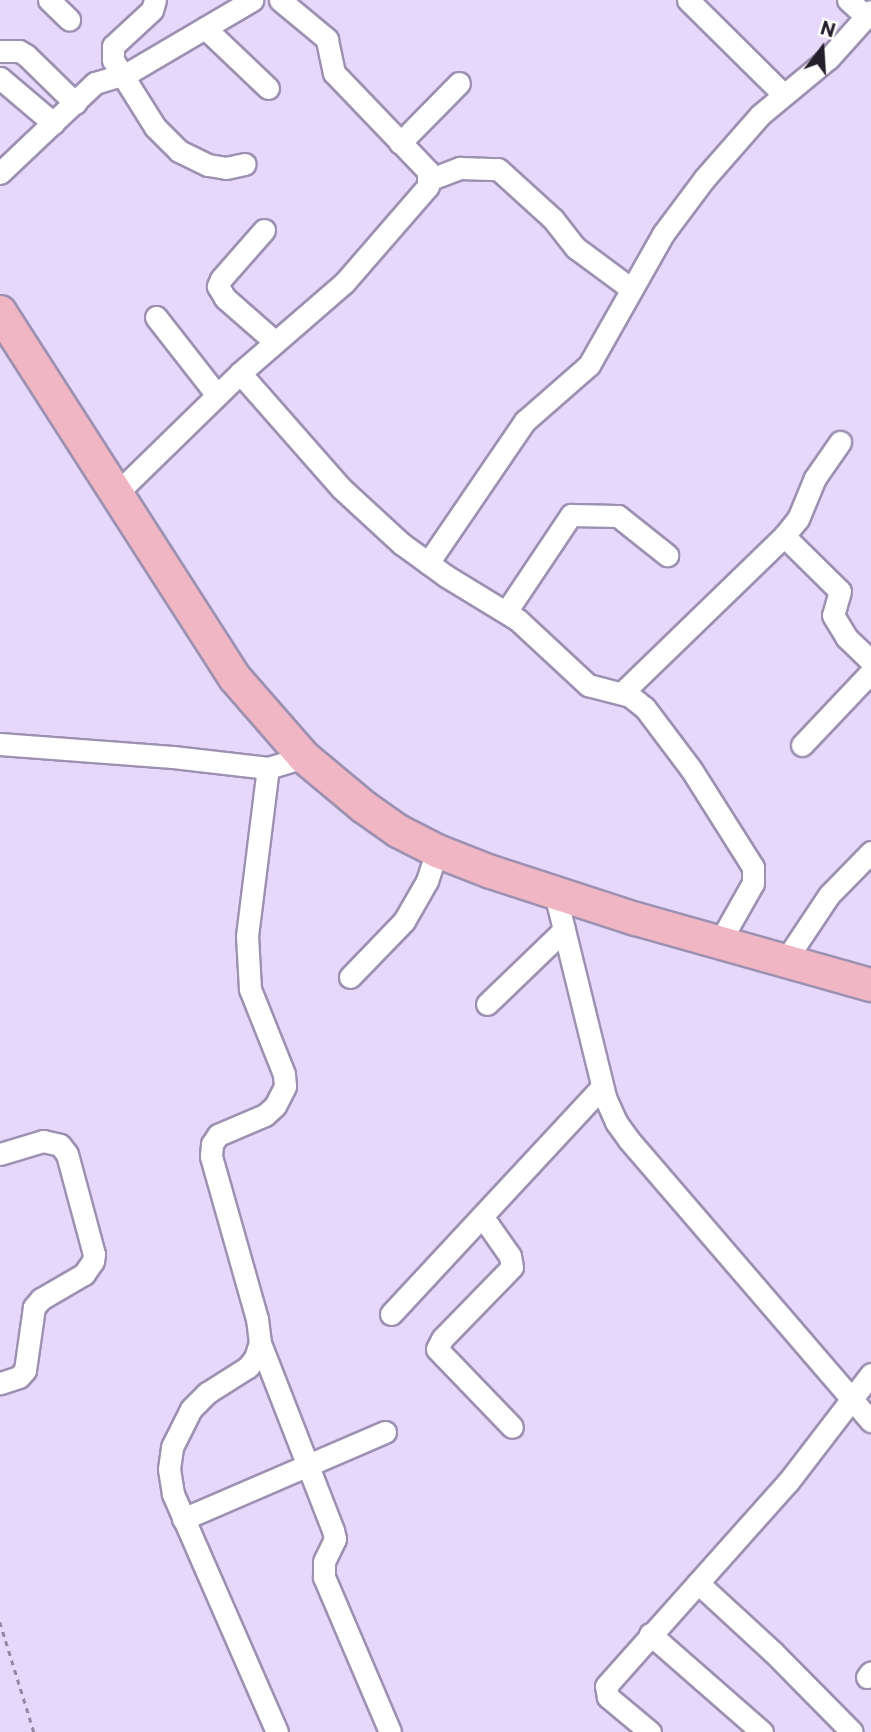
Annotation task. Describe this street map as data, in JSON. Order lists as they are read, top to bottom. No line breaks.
{"north":"top"}
